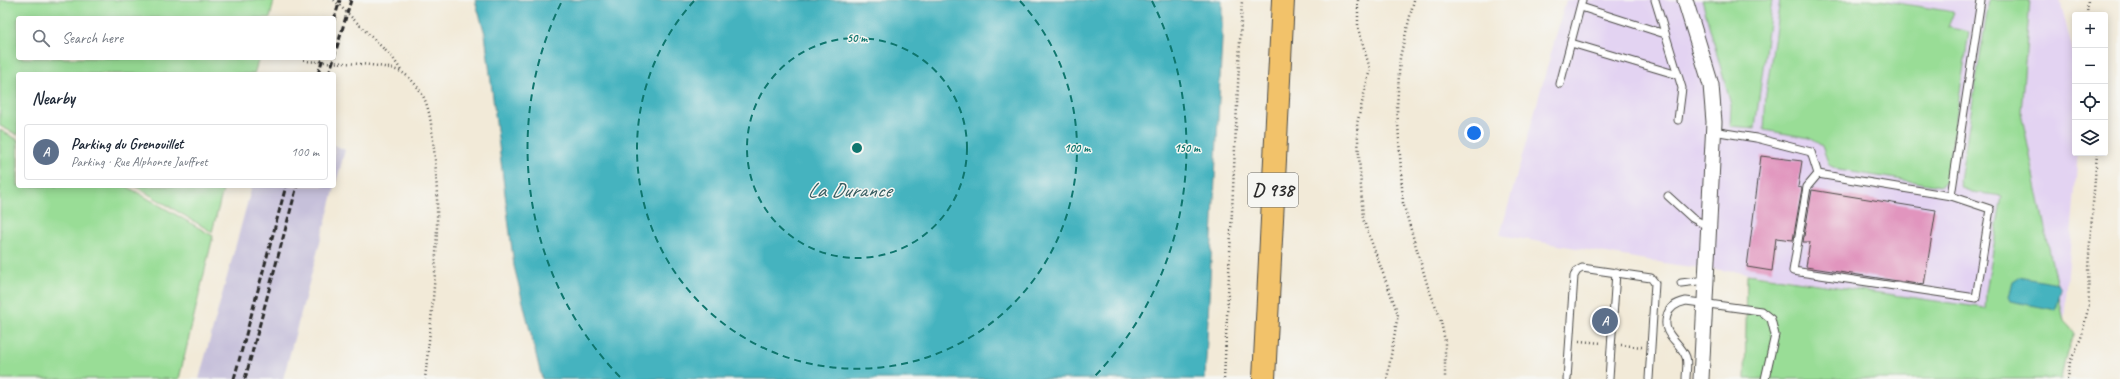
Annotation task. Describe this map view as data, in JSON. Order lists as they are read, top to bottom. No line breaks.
{"streets":{"main road":["D 938"]},"water":["La Durance"],"page":{"map_buttons":["+","−"],"search":"Search here","heading":"Nearby","list":[{"mark":"A","name":"Parking du Grenouillet","note":"Parking · Rue Alphonse Jauffret","value":"100 m"}],"pins":"A"},"rings":["50 m","100 m","150 m"]}
